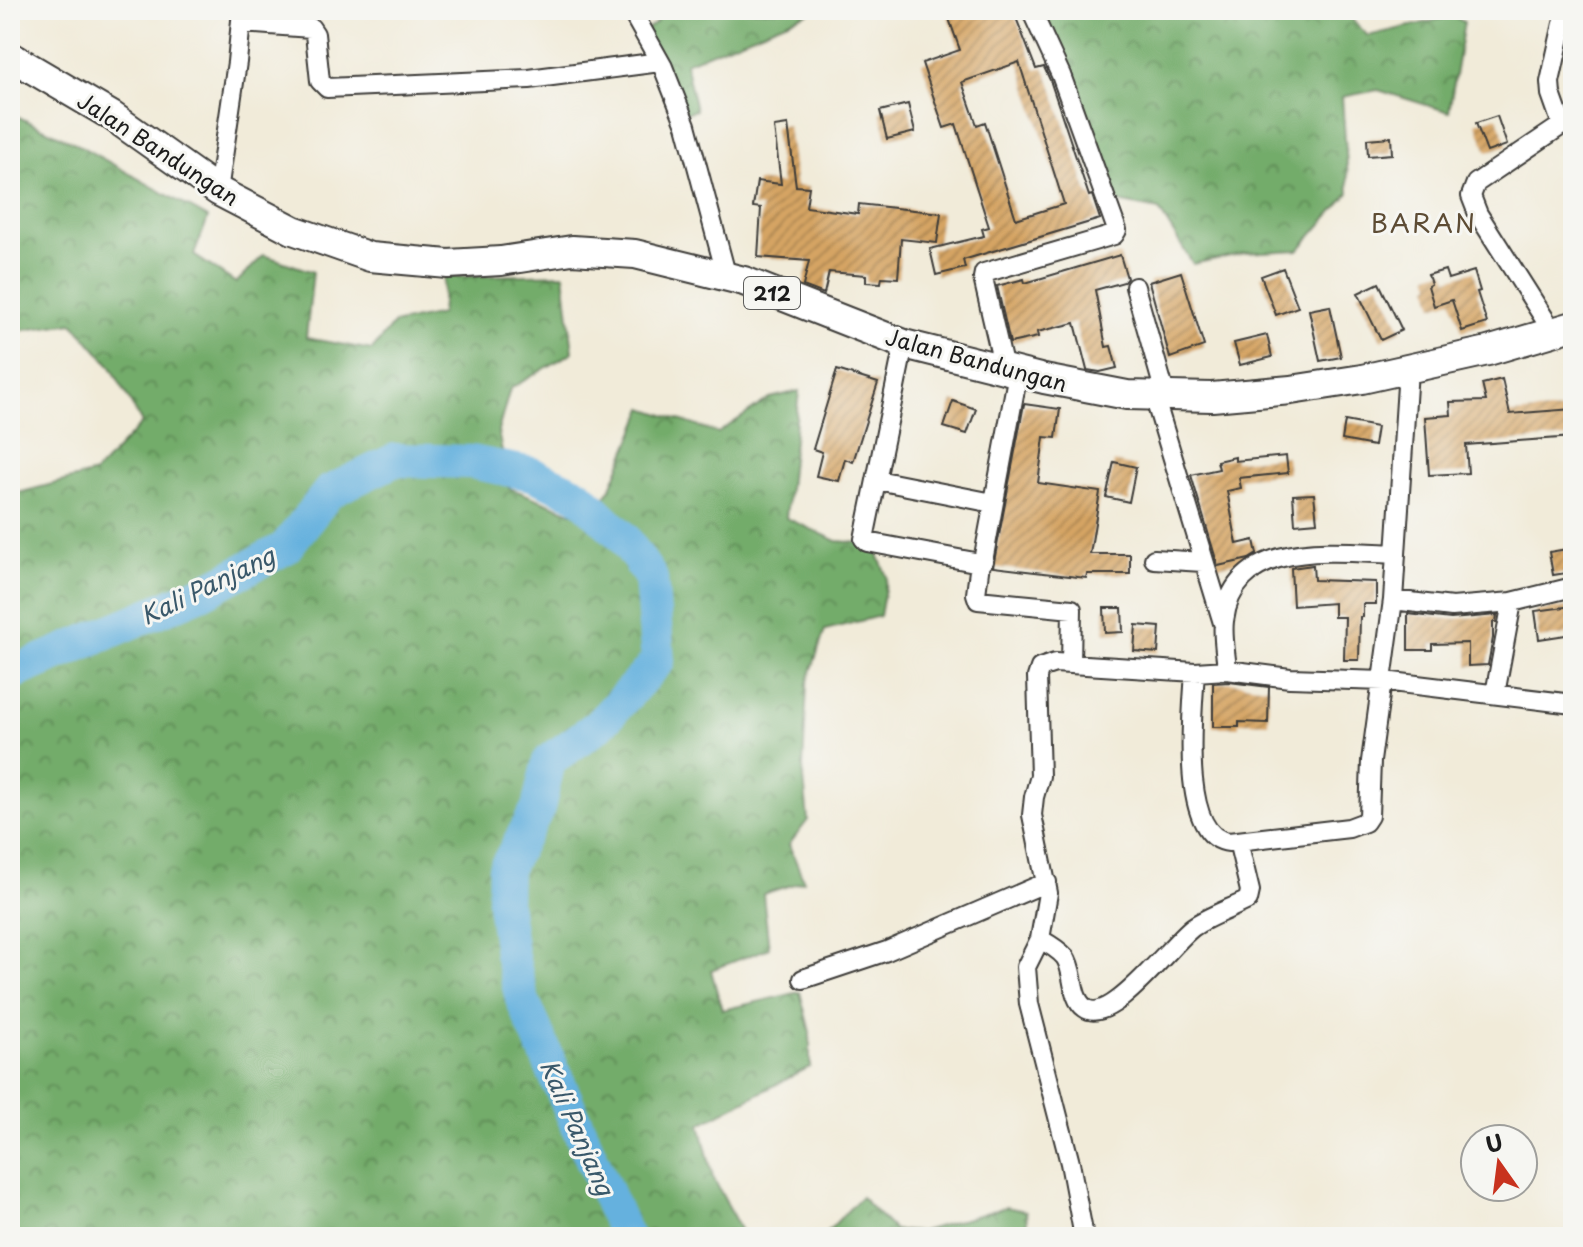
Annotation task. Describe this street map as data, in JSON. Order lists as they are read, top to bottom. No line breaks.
{"streets":{"main road":["Jalan Bandungan","212"]},"districts":["BARAN"],"water":["Kali Panjang"],"north":"top"}
